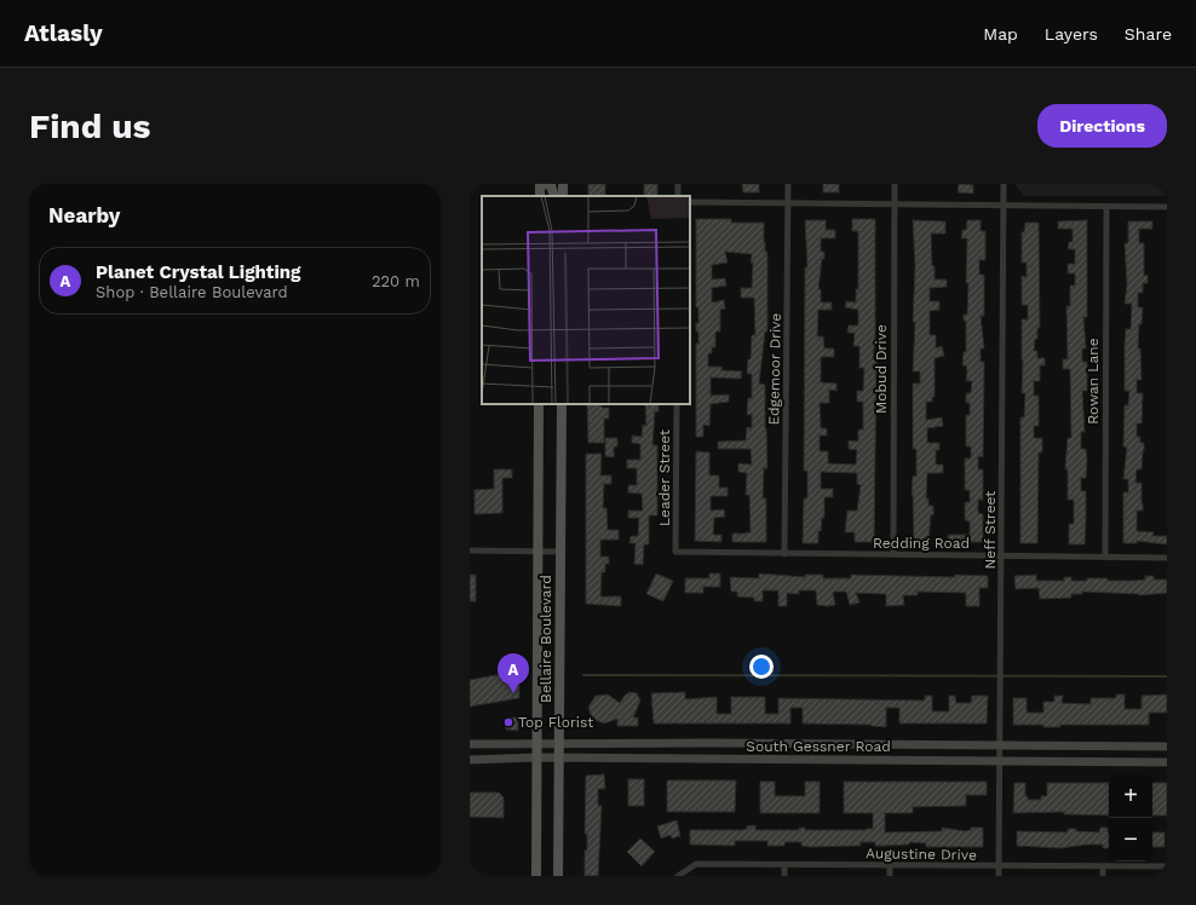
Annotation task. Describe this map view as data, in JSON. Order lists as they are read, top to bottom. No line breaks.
{"streets":{"main road":["Bellaire Boulevard","South Gessner Road"],"street":["Edgemoor Drive","Mobud Drive","Rowan Lane","Leader Street","Neff Street","Redding Road","Augustine Drive"]},"crossings":[["Edgemoor Drive","Redding Road"],["Mobud Drive","Redding Road"],["Rowan Lane","Redding Road"],["Leader Street","Redding Road"],["Neff Street","Redding Road"],["Neff Street","South Gessner Road"],["Neff Street","Augustine Drive"],["Bellaire Boulevard","South Gessner Road"]],"places":["Top Florist"],"page":{"header":"Atlasly","nav":["Map","Layers","Share"],"buttons":"Directions","title":"Find us","heading":"Nearby","list":[{"mark":"A","name":"Planet Crystal Lighting","note":"Shop · Bellaire Boulevard","value":"220 m"}],"pins":"A","map_buttons":["+","−"]}}
